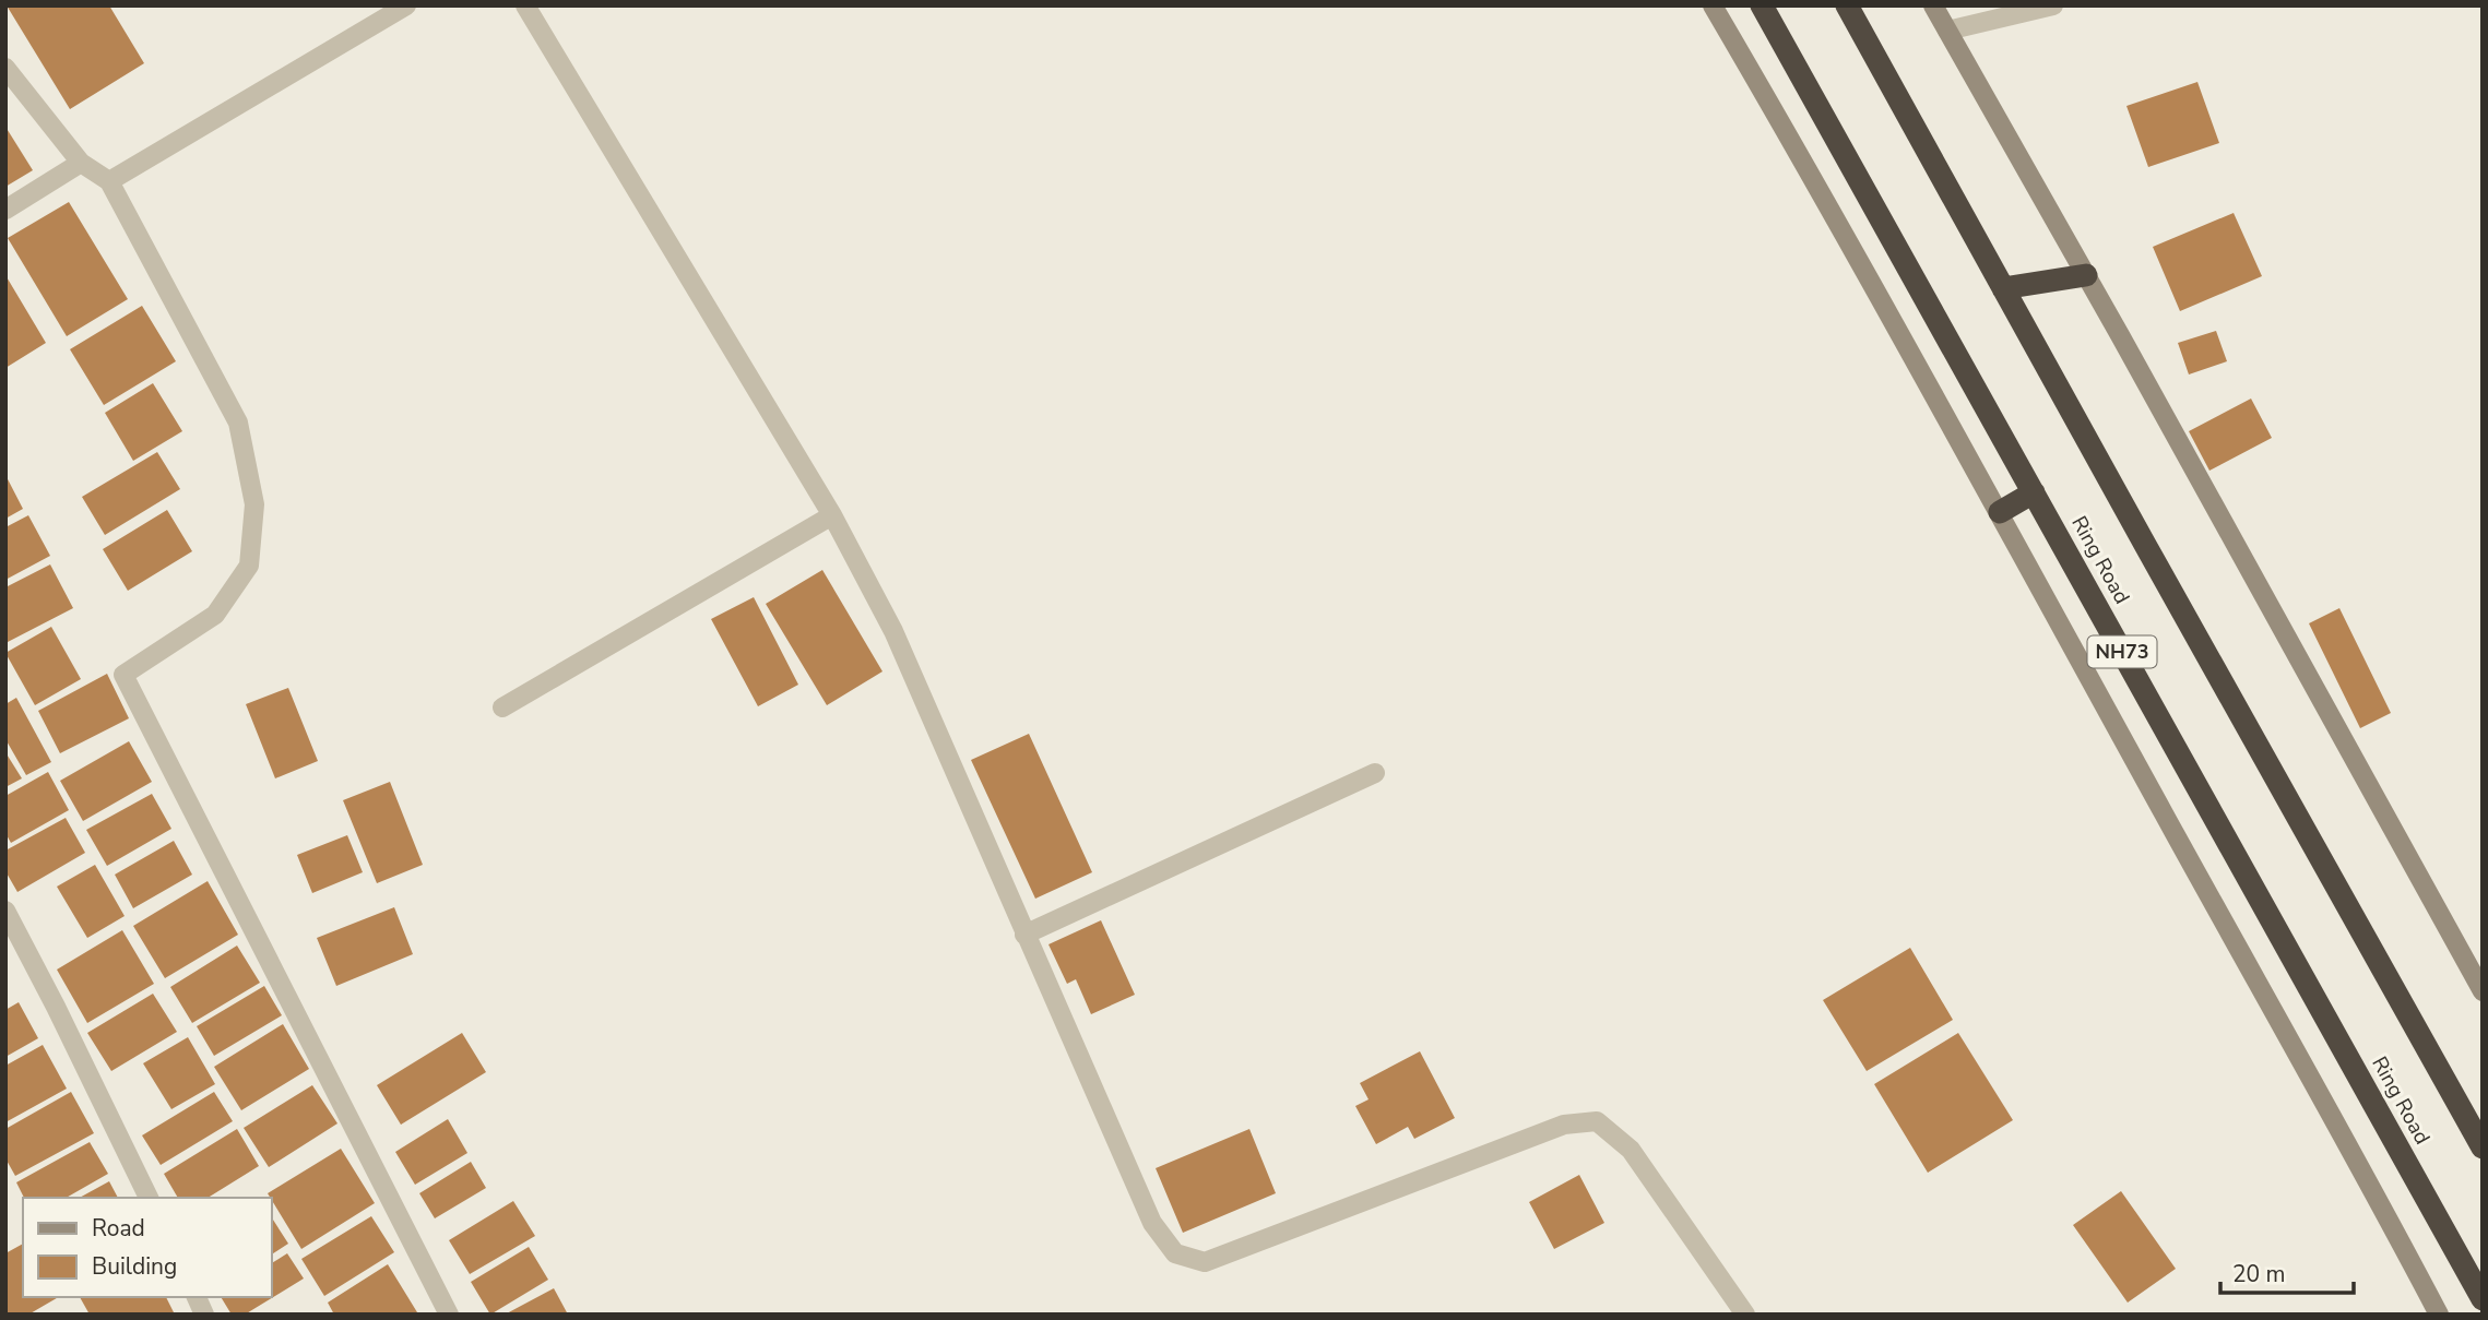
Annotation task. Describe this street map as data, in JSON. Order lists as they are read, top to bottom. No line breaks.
{"streets":{"highway":["Ring Road","NH73"]},"legend":["Road","Building"],"scale_bar":"20 m"}
